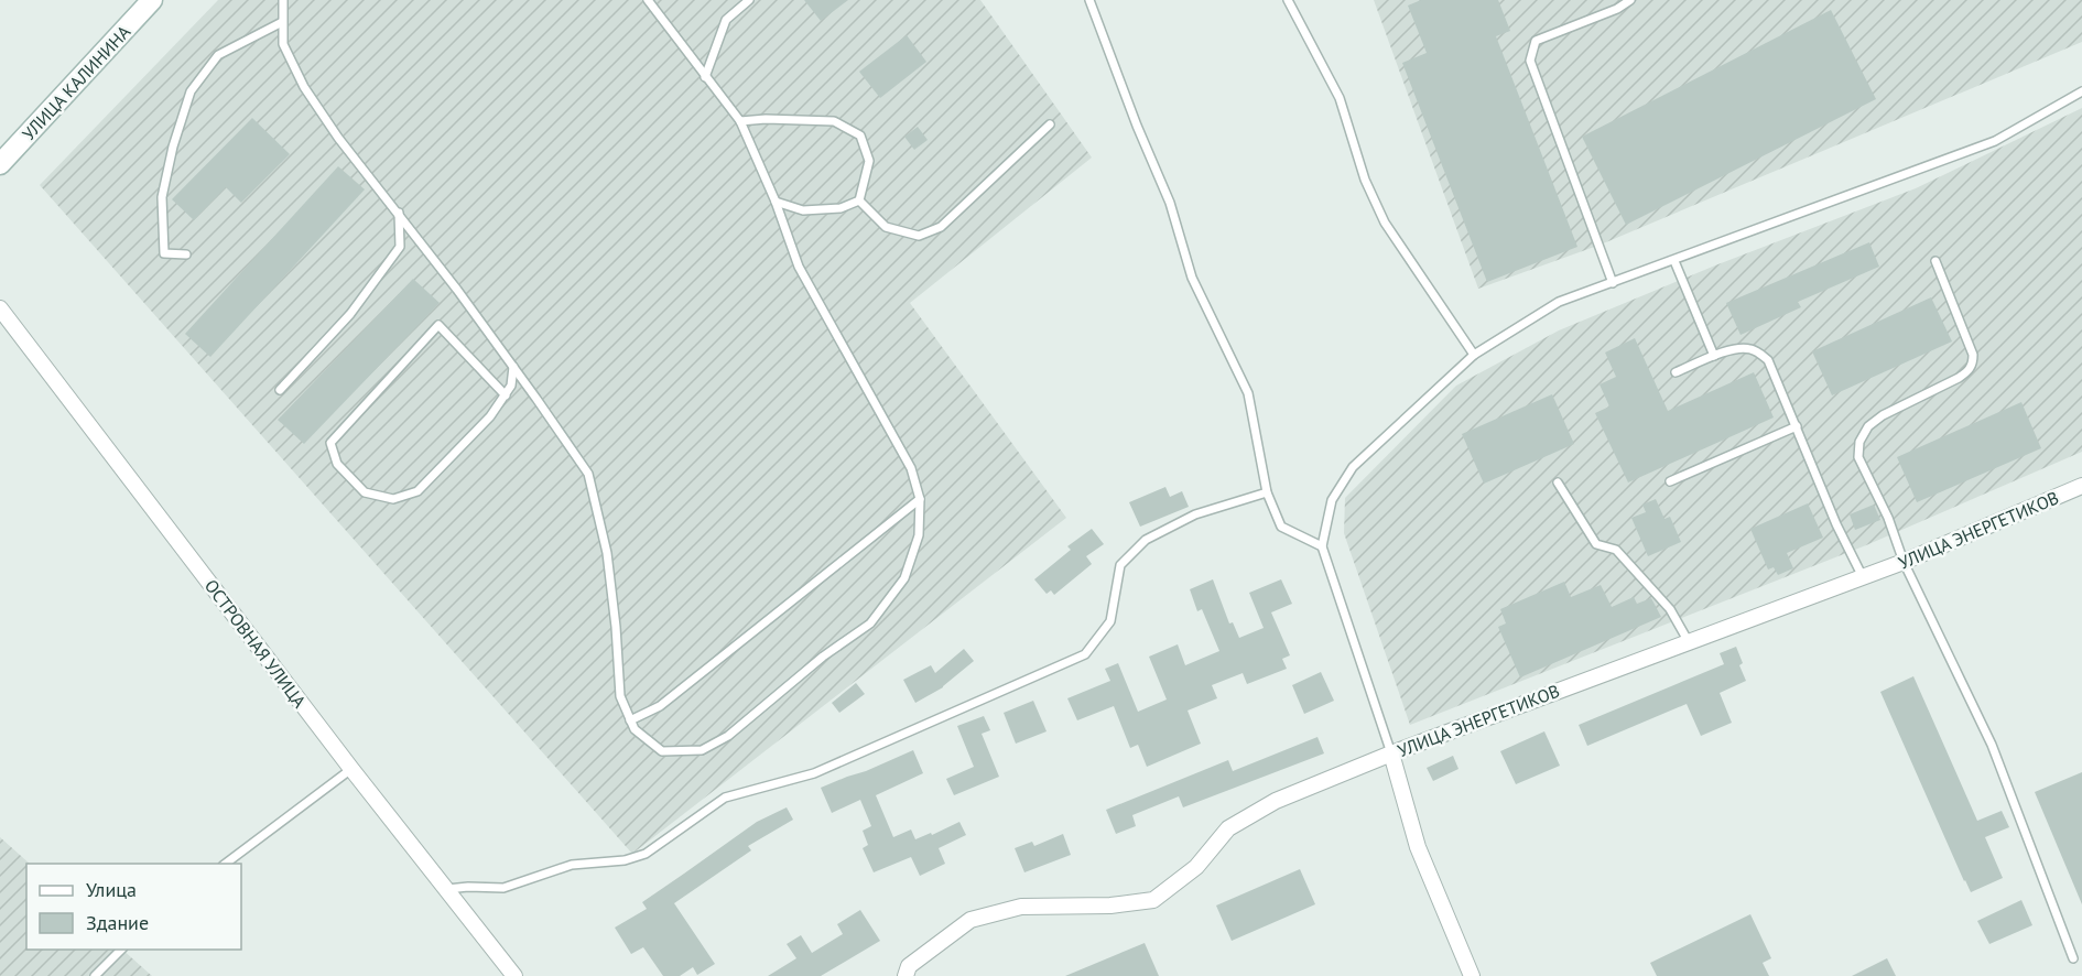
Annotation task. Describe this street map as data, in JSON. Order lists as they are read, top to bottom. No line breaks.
{"streets":{"main road":["УЛИЦА КАЛИНИНА"],"street":["УЛИЦА ЭНЕРГЕТИКОВ","ОСТРОВНАЯ УЛИЦА"]},"legend":["Улица","Здание"]}
